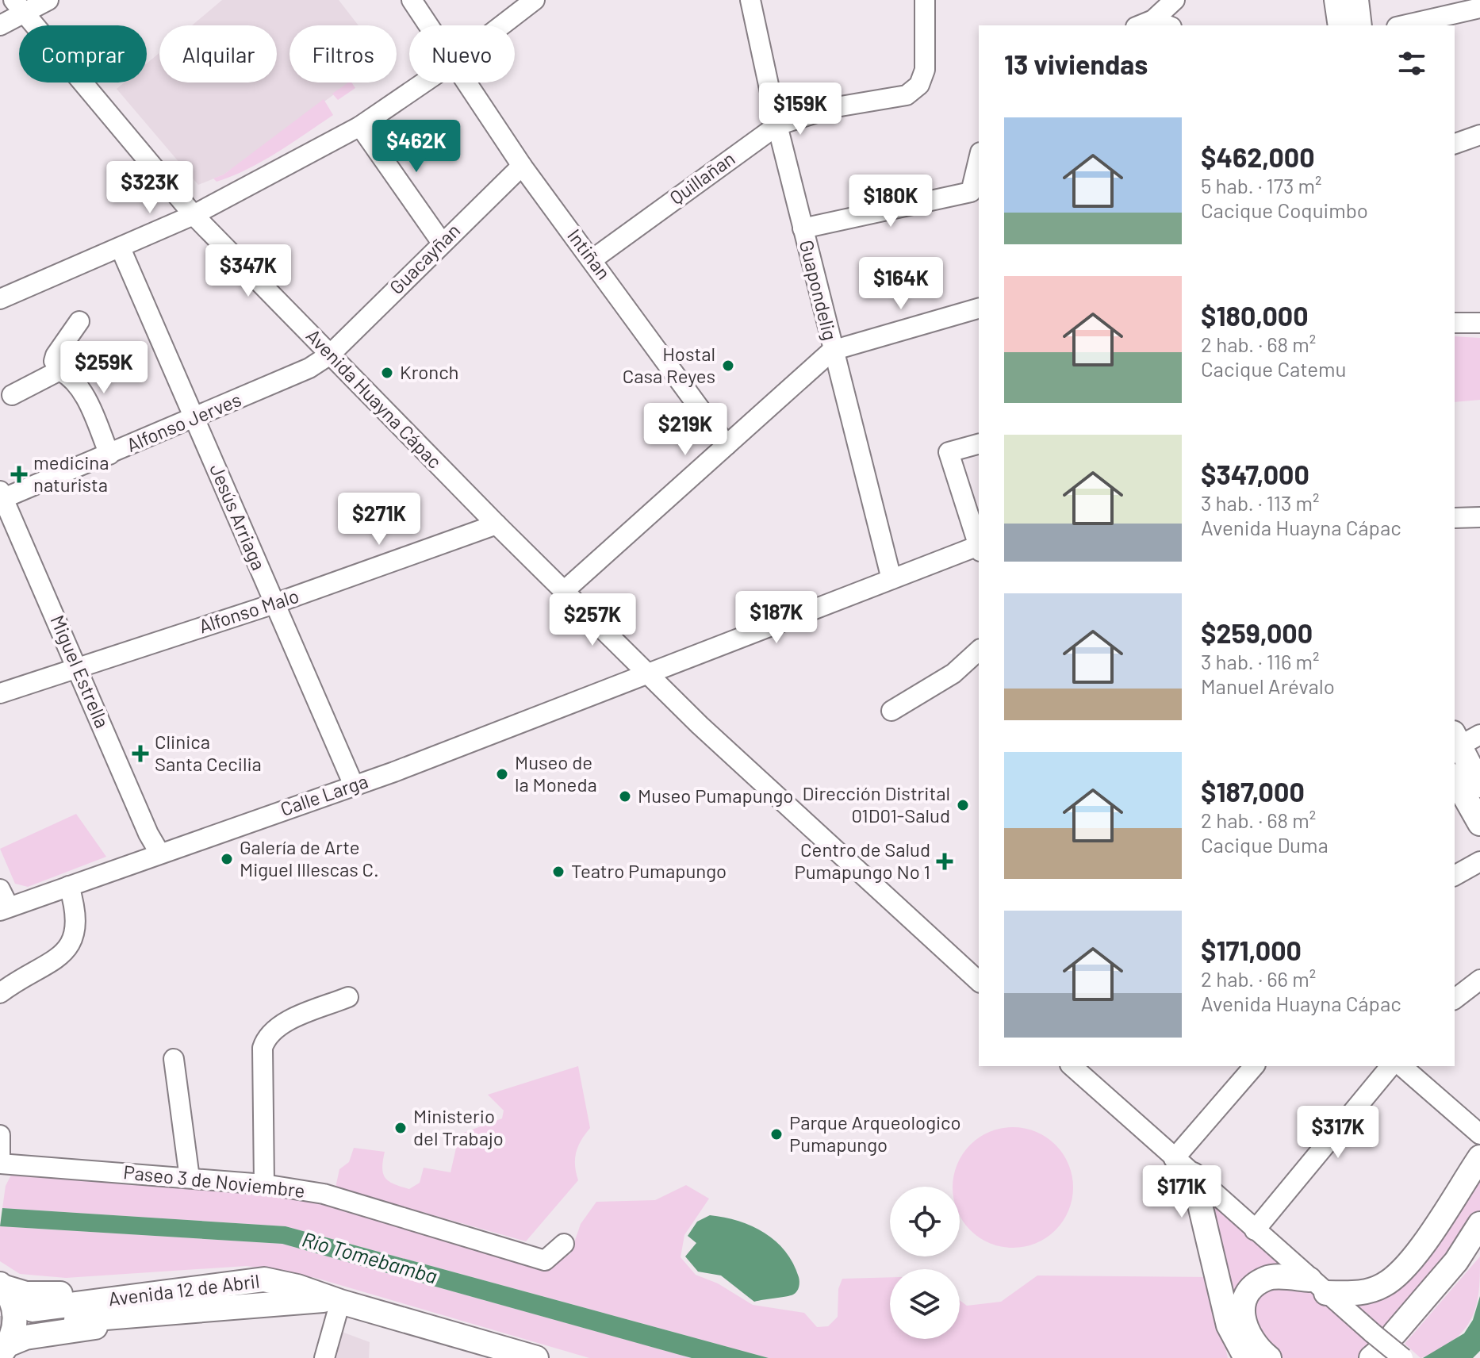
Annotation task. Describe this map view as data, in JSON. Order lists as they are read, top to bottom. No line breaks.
{"streets":{"main road":["Avenida 12 de Abril"],"street":["Quillañan","Intiñan","Guacayñan","Guapondelig","Avenida Huayna Cápac","Alfonso Jerves","Jesús Arriaga","Alfonso Malo","Miguel Estrella","Calle Larga","Paseo 3 de Noviembre"]},"crossings":[["Quillañan","Intiñan"],["Quillañan","Guapondelig"],["Intiñan","Guacayñan"],["Guacayñan","Avenida Huayna Cápac"],["Guacayñan","Alfonso Jerves"],["Guapondelig","Calle Larga"],["Avenida Huayna Cápac","Alfonso Jerves"],["Avenida Huayna Cápac","Alfonso Malo"],["Avenida Huayna Cápac","Calle Larga"],["Alfonso Jerves","Jesús Arriaga"],["Alfonso Jerves","Miguel Estrella"],["Jesús Arriaga","Alfonso Malo"],["Jesús Arriaga","Calle Larga"],["Alfonso Malo","Miguel Estrella"],["Miguel Estrella","Calle Larga"]],"water":["Río Tomebamba"],"places":{"other":["Hostal Casa Reyes","Kronch","Museo de la Moneda","Museo Pumapungo","Dirección Distrital 01D01-Salud","Galería de Arte Miguel Illescas C.","Teatro Pumapungo","Ministerio del Trabajo","Parque Arqueologico Pumapungo"],"health":["medicina naturista","Clinica Santa Cecilia","Centro de Salud Pumapungo No 1"]},"page":{"chip":["Comprar","Alquilar","Filtros","Nuevo"],"heading":"13 viviendas","price":["$159K","$462K","$323K","$180K","$347K","$164K","$259K","$219K","$271K","$187K","$257K","$317K","$171K"],"list":[{"name":"$462,000","note":"5 hab. · 173 m² · Cacique Coquimbo"},{"name":"$180,000","note":"2 hab. · 68 m² · Cacique Catemu"},{"name":"$347,000","note":"3 hab. · 113 m² · Avenida Huayna Cápac"},{"name":"$259,000","note":"3 hab. · 116 m² · Manuel Arévalo"},{"name":"$187,000","note":"2 hab. · 68 m² · Cacique Duma"},{"name":"$171,000","note":"2 hab. · 66 m² · Avenida Huayna Cápac"}]}}
